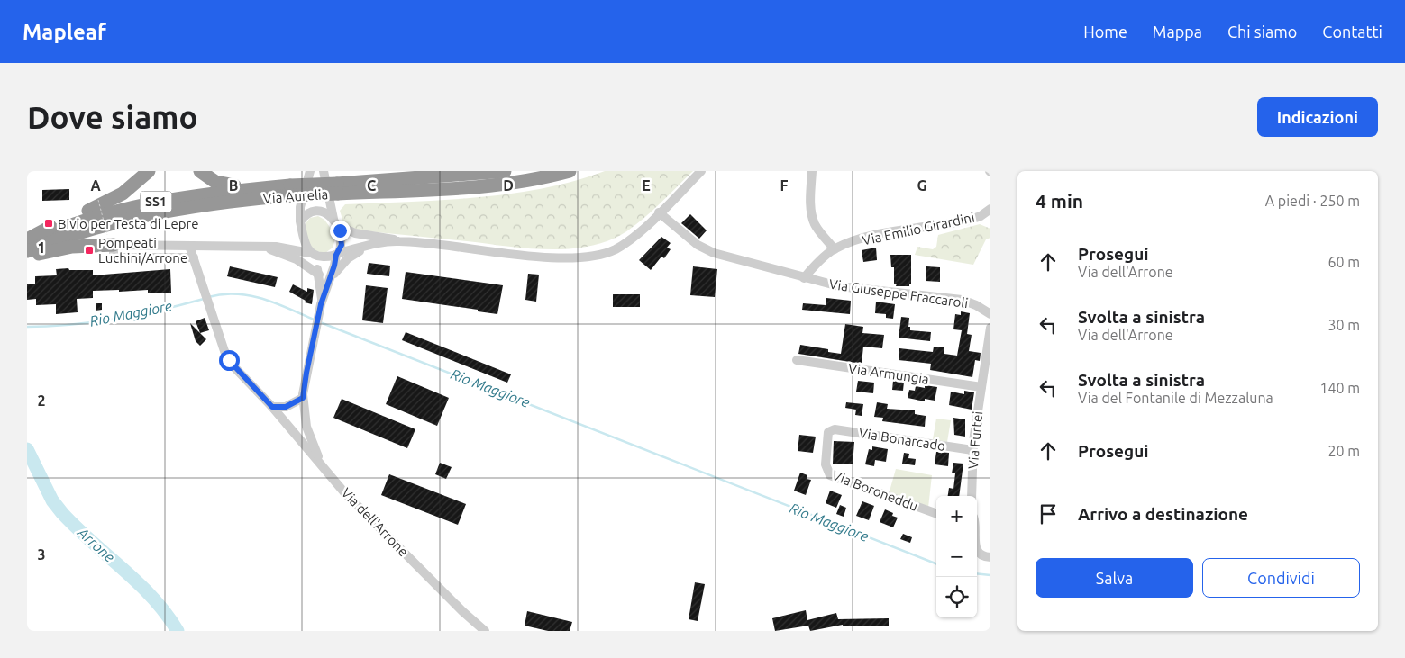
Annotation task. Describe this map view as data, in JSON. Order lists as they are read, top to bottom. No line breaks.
{"streets":{"highway":["Via Aurelia","SS1"],"street":["Via Emilio Girardini","Via Giuseppe Fraccaroli","Via Armungia","Via Bonarcado","Via Furtei","Via Boroneddu","Via dell'Arrone"]},"crossings":[["Via Emilio Girardini","Via Giuseppe Fraccaroli"],["Via Armungia","Via Furtei"],["Via Bonarcado","Via Furtei"],["Via Bonarcado","Via Boroneddu"]],"water":["Rio Maggiore","Arrone"],"places":{"transit":["Bivio per Testa di Lepre","Pompeati Luchini/Arrone"]},"page":{"header":"Mapleaf","nav":["Home","Mappa","Chi siamo","Contatti"],"buttons":["Indicazioni",["Salva","Condividi"]],"title":"Dove siamo","heading":["4 min","A piedi · 250 m"],"list":[["Prosegui","Via dell'Arrone","60 m"],["Svolta a sinistra","Via dell'Arrone","30 m"],["Svolta a sinistra","Via del Fontanile di Mezzaluna","140 m"],["Prosegui","20 m"],"Arrivo a destinazione"],"map_buttons":["+","−"]},"grid":{"columns":["A","B","C","D","E","F","G"],"rows":["1","2","3"]}}
